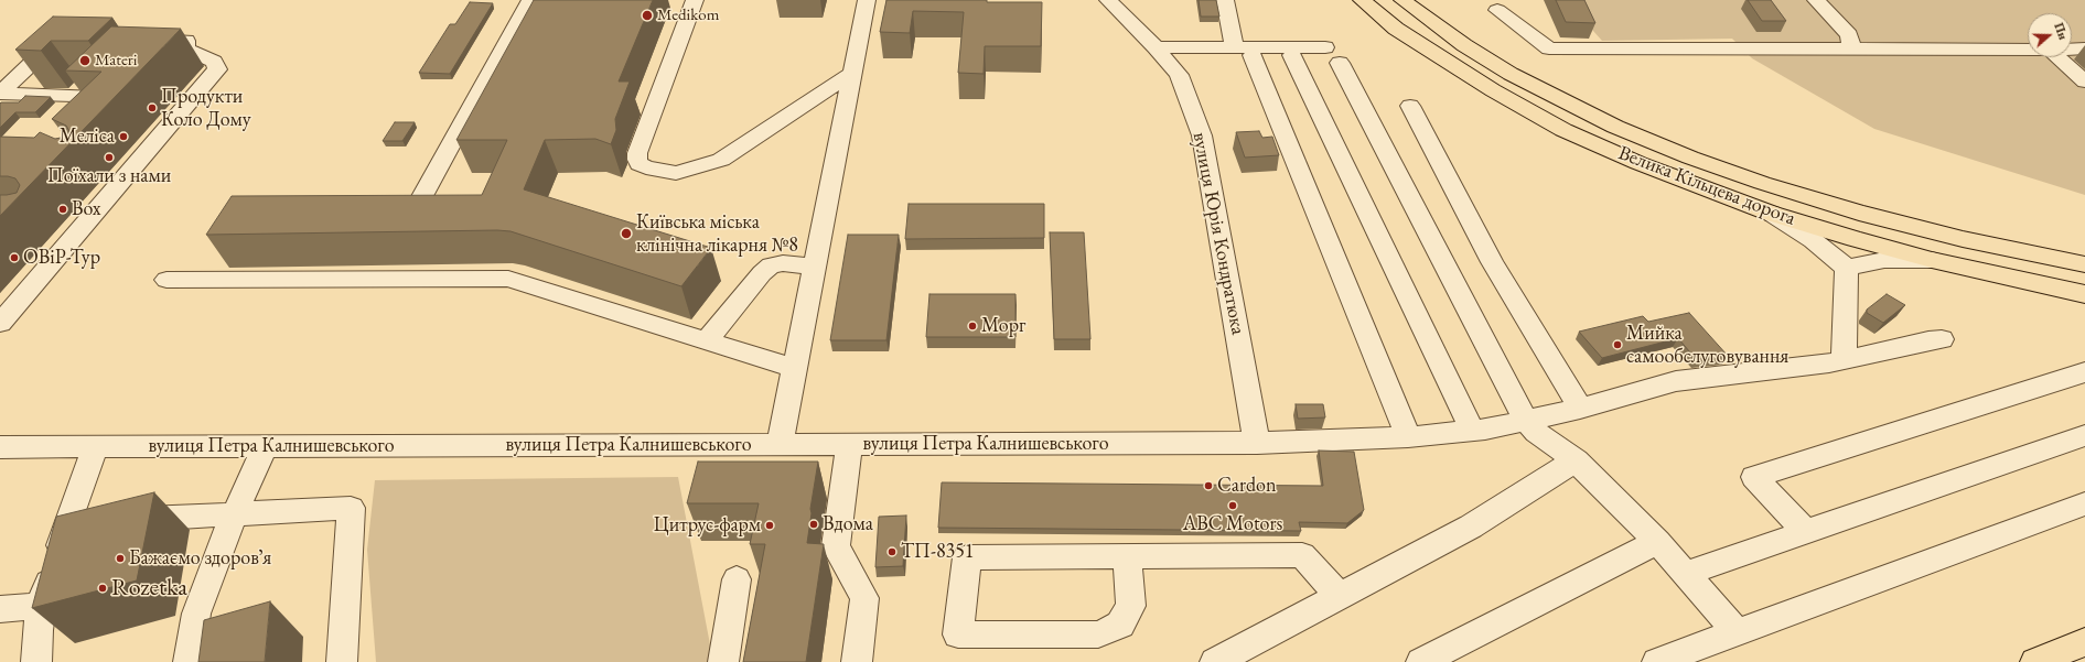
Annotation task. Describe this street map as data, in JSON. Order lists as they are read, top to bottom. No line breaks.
{"streets":{"main road":["Велика Кільцева дорога"],"street":["вулиця Юрія Кондратюка","вулиця Петра Калнишевського"]},"crossings":[["вулиця Юрія Кондратюка","вулиця Петра Калнишевського"]],"places":["Medikom","Materi","Продукти Коло Дому","Меліса","Поїхали з нами","Box","Київська міська клінічна лікарня №8","ОВіР-Тур","Морг","Мийка самообслуговування","Cardon","ABC Motors","Вдома","Цитрус-фарм","ТП-8351","Бажаємо здоровʼя","Rozetka"],"north":"right"}
